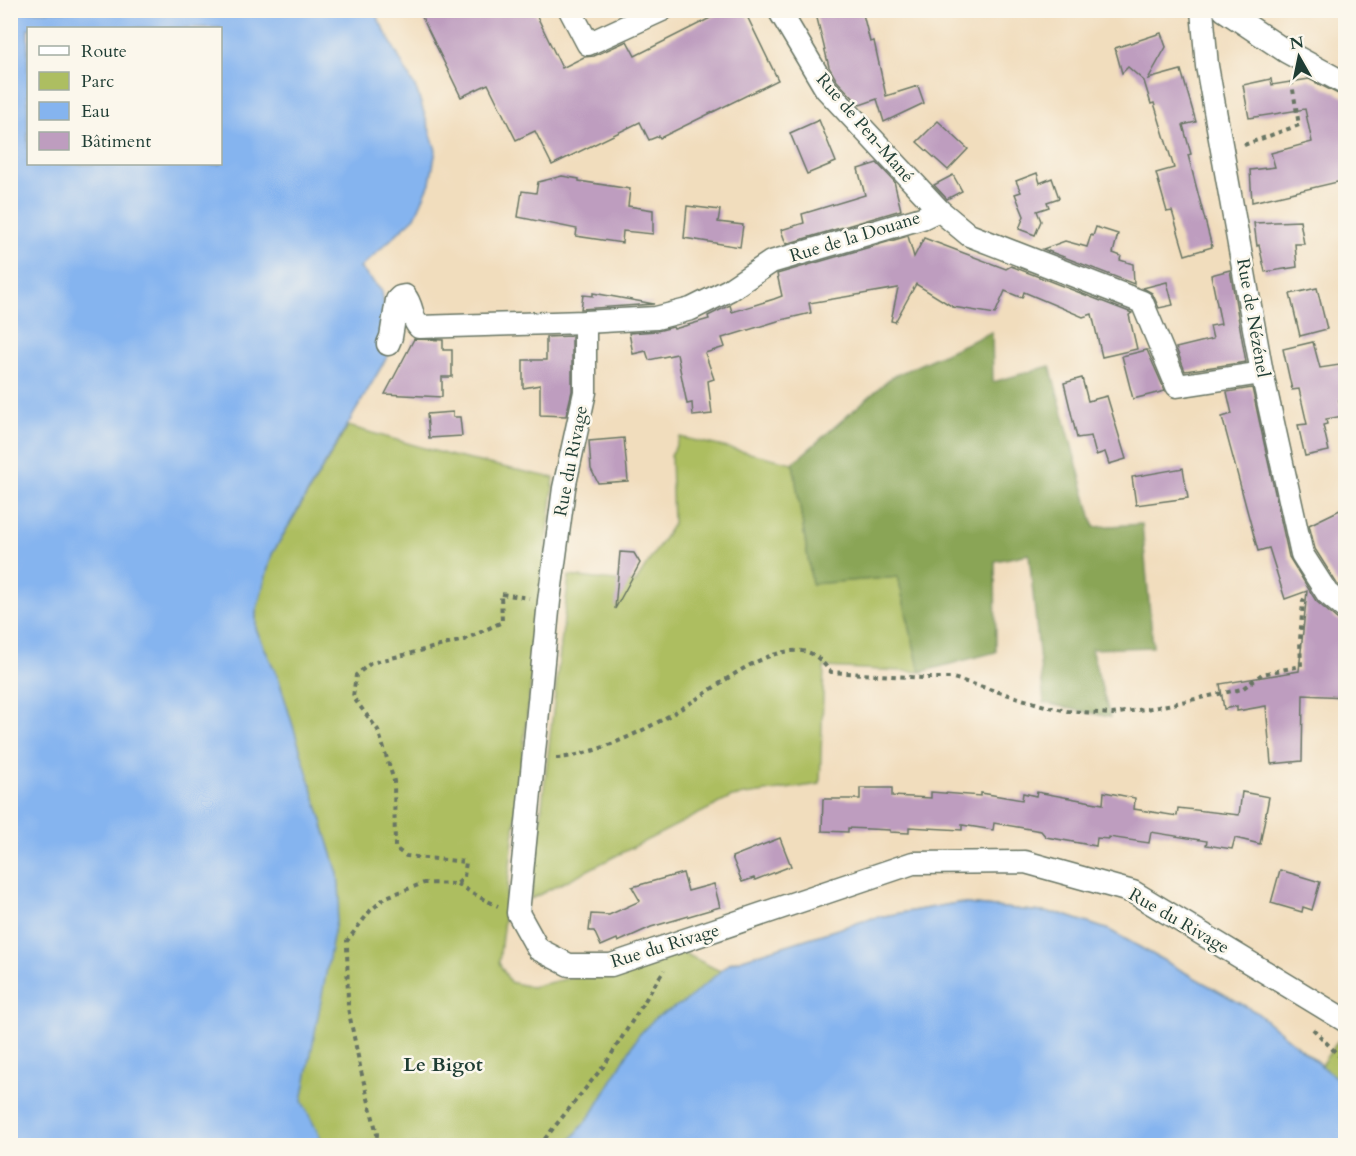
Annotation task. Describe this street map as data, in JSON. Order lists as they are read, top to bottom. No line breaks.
{"streets":{"street":["Rue de Pen-Mané","Rue de la Douane","Rue de Nézénel","Rue du Rivage"]},"crossings":[["Rue de Pen-Mané","Rue de la Douane"],["Rue de la Douane","Rue de Nézénel"],["Rue de la Douane","Rue du Rivage"]],"districts":["Le Bigot"],"legend":["Route","Parc","Eau","Bâtiment"],"north":"top"}
